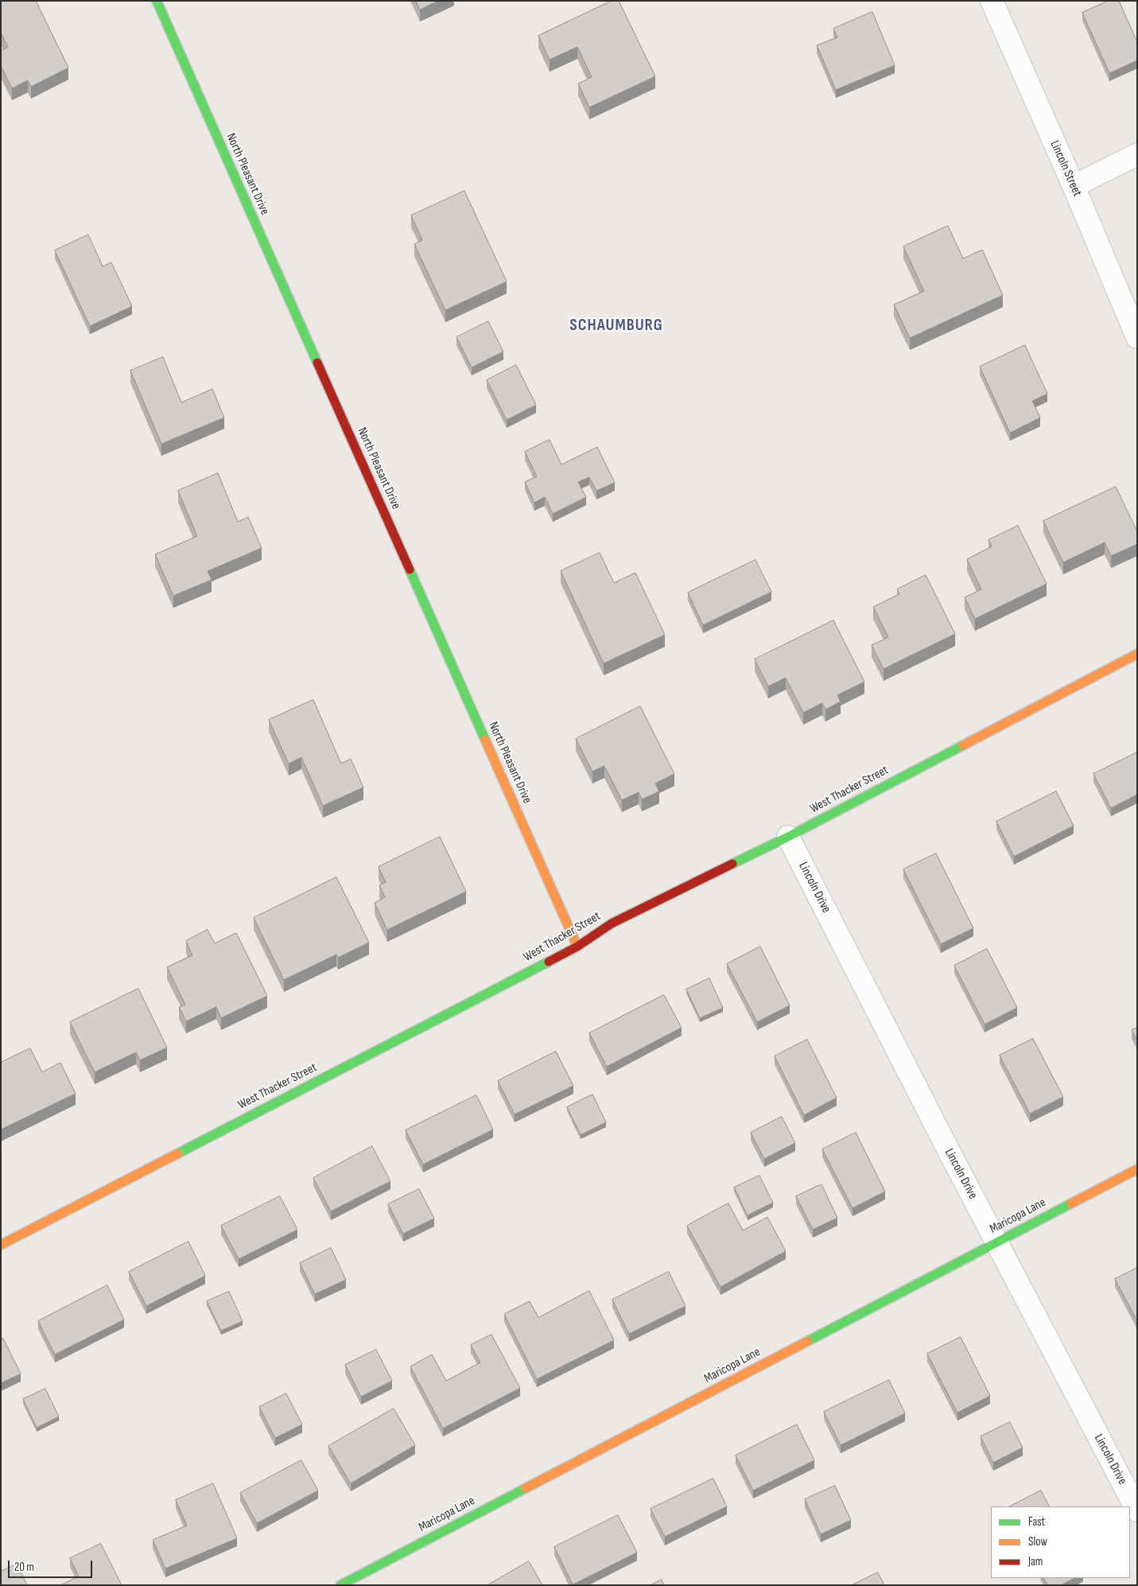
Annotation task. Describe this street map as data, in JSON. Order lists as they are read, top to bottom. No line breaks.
{"streets":{"street":["Lincoln Street","North Pleasant Drive","West Thacker Street","Lincoln Drive","Maricopa Lane"]},"crossings":[["North Pleasant Drive","West Thacker Street"],["West Thacker Street","Lincoln Drive"],["Lincoln Drive","Maricopa Lane"]],"districts":["SCHAUMBURG"],"legend":["Fast","Slow","Jam"],"scale_bar":"20 m"}
